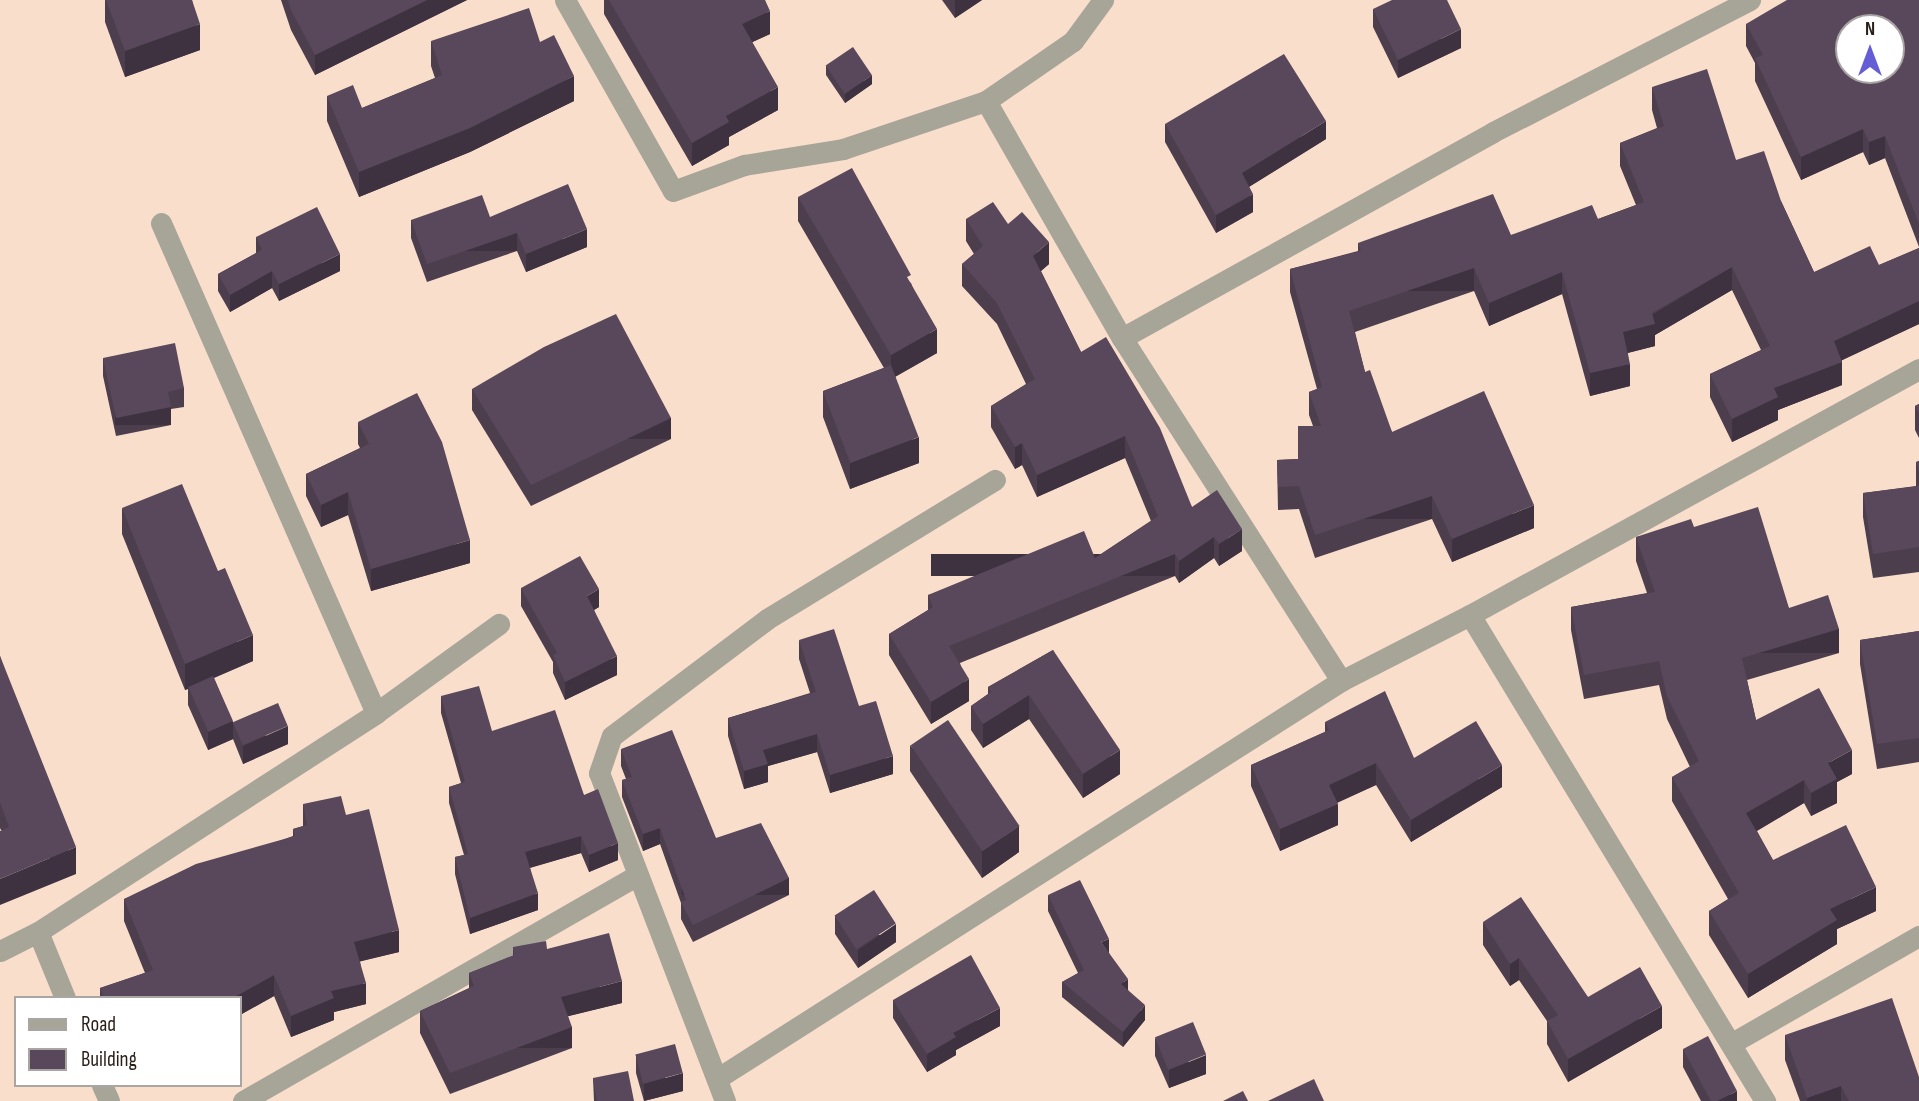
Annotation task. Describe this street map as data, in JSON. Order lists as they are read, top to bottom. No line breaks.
{"legend":["Road","Building"],"north":"top"}
